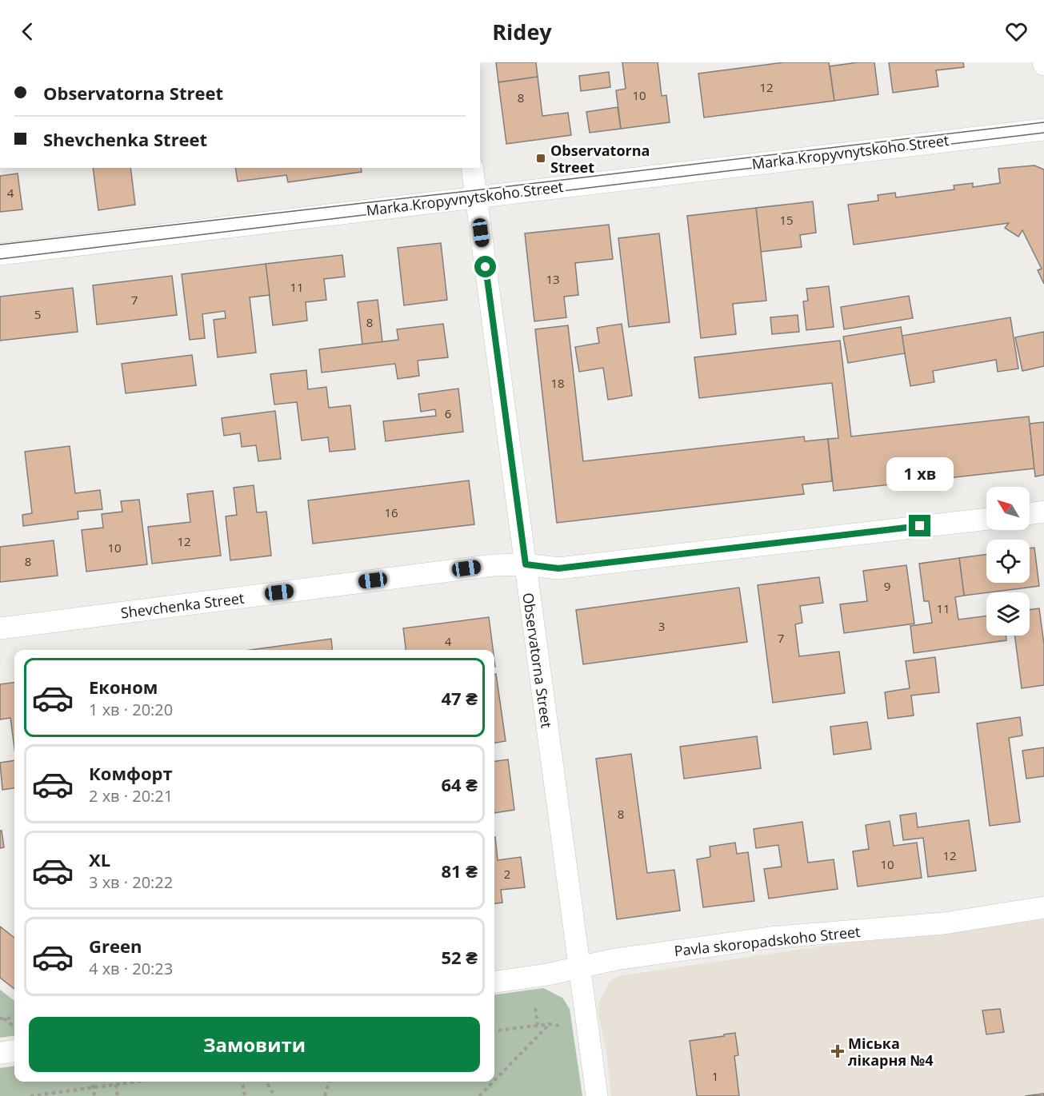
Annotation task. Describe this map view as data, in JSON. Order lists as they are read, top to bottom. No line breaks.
{"streets":{"street":["Marka Kropyvnytskoho Street","Shevchenka Street","Observatorna Street","Pavla skoropadskoho Street"]},"crossings":[["Marka Kropyvnytskoho Street","Observatorna Street"],["Shevchenka Street","Observatorna Street"],["Observatorna Street","Pavla skoropadskoho Street"]],"places":{"transit":["Observatorna Street"],"health":["Міська лікарня №4"]},"house_numbers":["12","10","8","4","15","13","11","7","5","8","18","6","16","12","10","8","9","11","3","7","4","8","12","10","2","1"],"north":"top left","page":{"header":"Ridey","banner":["Observatorna Street","Shevchenka Street"],"bubble":"1 хв","list":[{"name":"Економ","note":"1 хв · 20:20","value":"47 ₴"},{"name":"Комфорт","note":"2 хв · 20:21","value":"64 ₴"},{"name":"XL","note":"3 хв · 20:22","value":"81 ₴"},{"name":"Green","note":"4 хв · 20:23","value":"52 ₴"}],"buttons":"Замовити"}}
